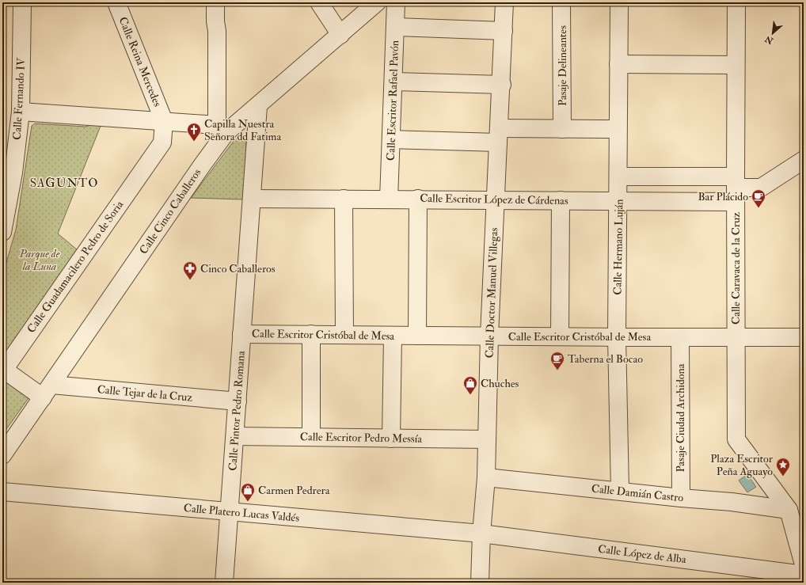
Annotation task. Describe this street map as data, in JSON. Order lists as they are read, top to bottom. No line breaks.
{"streets":{"street":["Calle Reina Mercedes","Pasaje Delineantes","Calle Fernando IV","Calle Escritor Rafael Pavón","Calle Escritor López de Cárdenas","Calle Cinco Caballeros","Calle Hermano Luján","Calle Guadamacilero Pedro de Soria","Calle Caravaca de la Cruz","Calle Doctor Manuel Villegas","Calle Escritor Cristóbal de Mesa","Calle Tejar de la Cruz","Calle Pintor Pedro Romana","Pasaje Ciudad Archidona","Calle Escritor Pedro Messía","Calle Damián Castro","Calle Platero Lucas Valdés","Calle López de Alba"]},"crossings":[["Calle Reina Mercedes","Calle Guadamacilero Pedro de Soria"],["Calle Escritor Rafael Pavón","Calle Escritor López de Cárdenas"],["Calle Escritor López de Cárdenas","Calle Hermano Luján"],["Calle Escritor López de Cárdenas","Calle Caravaca de la Cruz"],["Calle Escritor López de Cárdenas","Calle Doctor Manuel Villegas"],["Calle Escritor López de Cárdenas","Calle Pintor Pedro Romana"],["Calle Cinco Caballeros","Calle Guadamacilero Pedro de Soria"],["Calle Cinco Caballeros","Calle Tejar de la Cruz"],["Calle Cinco Caballeros","Calle Pintor Pedro Romana"],["Calle Hermano Luján","Calle Escritor Cristóbal de Mesa"],["Calle Hermano Luján","Calle Damián Castro"],["Calle Guadamacilero Pedro de Soria","Calle Tejar de la Cruz"],["Calle Caravaca de la Cruz","Calle Escritor Cristóbal de Mesa"],["Calle Caravaca de la Cruz","Calle Damián Castro"],["Calle Doctor Manuel Villegas","Calle Escritor Cristóbal de Mesa"],["Calle Doctor Manuel Villegas","Calle Escritor Pedro Messía"],["Calle Doctor Manuel Villegas","Calle Damián Castro"],["Calle Doctor Manuel Villegas","Calle Platero Lucas Valdés"],["Calle Doctor Manuel Villegas","Calle López de Alba"],["Calle Escritor Cristóbal de Mesa","Calle Pintor Pedro Romana"],["Calle Escritor Cristóbal de Mesa","Pasaje Ciudad Archidona"],["Calle Tejar de la Cruz","Calle Pintor Pedro Romana"],["Calle Pintor Pedro Romana","Calle Escritor Pedro Messía"],["Calle Pintor Pedro Romana","Calle Platero Lucas Valdés"],["Pasaje Ciudad Archidona","Calle Damián Castro"],["Calle Platero Lucas Valdés","Calle López de Alba"]],"districts":["SAGUNTO"],"parks":["Parque de la Luna"],"places":{"church":["Capilla Nuestra Señora dd Fatima"],"cafe":["Bar Plácido","Taberna el Bocao"],"pharmacy":["Cinco Caballeros"],"shop":["Chuches","Carmen Pedrera"],"place":["Plaza Escritor Peña Aguayo"]},"north":"bottom left"}
